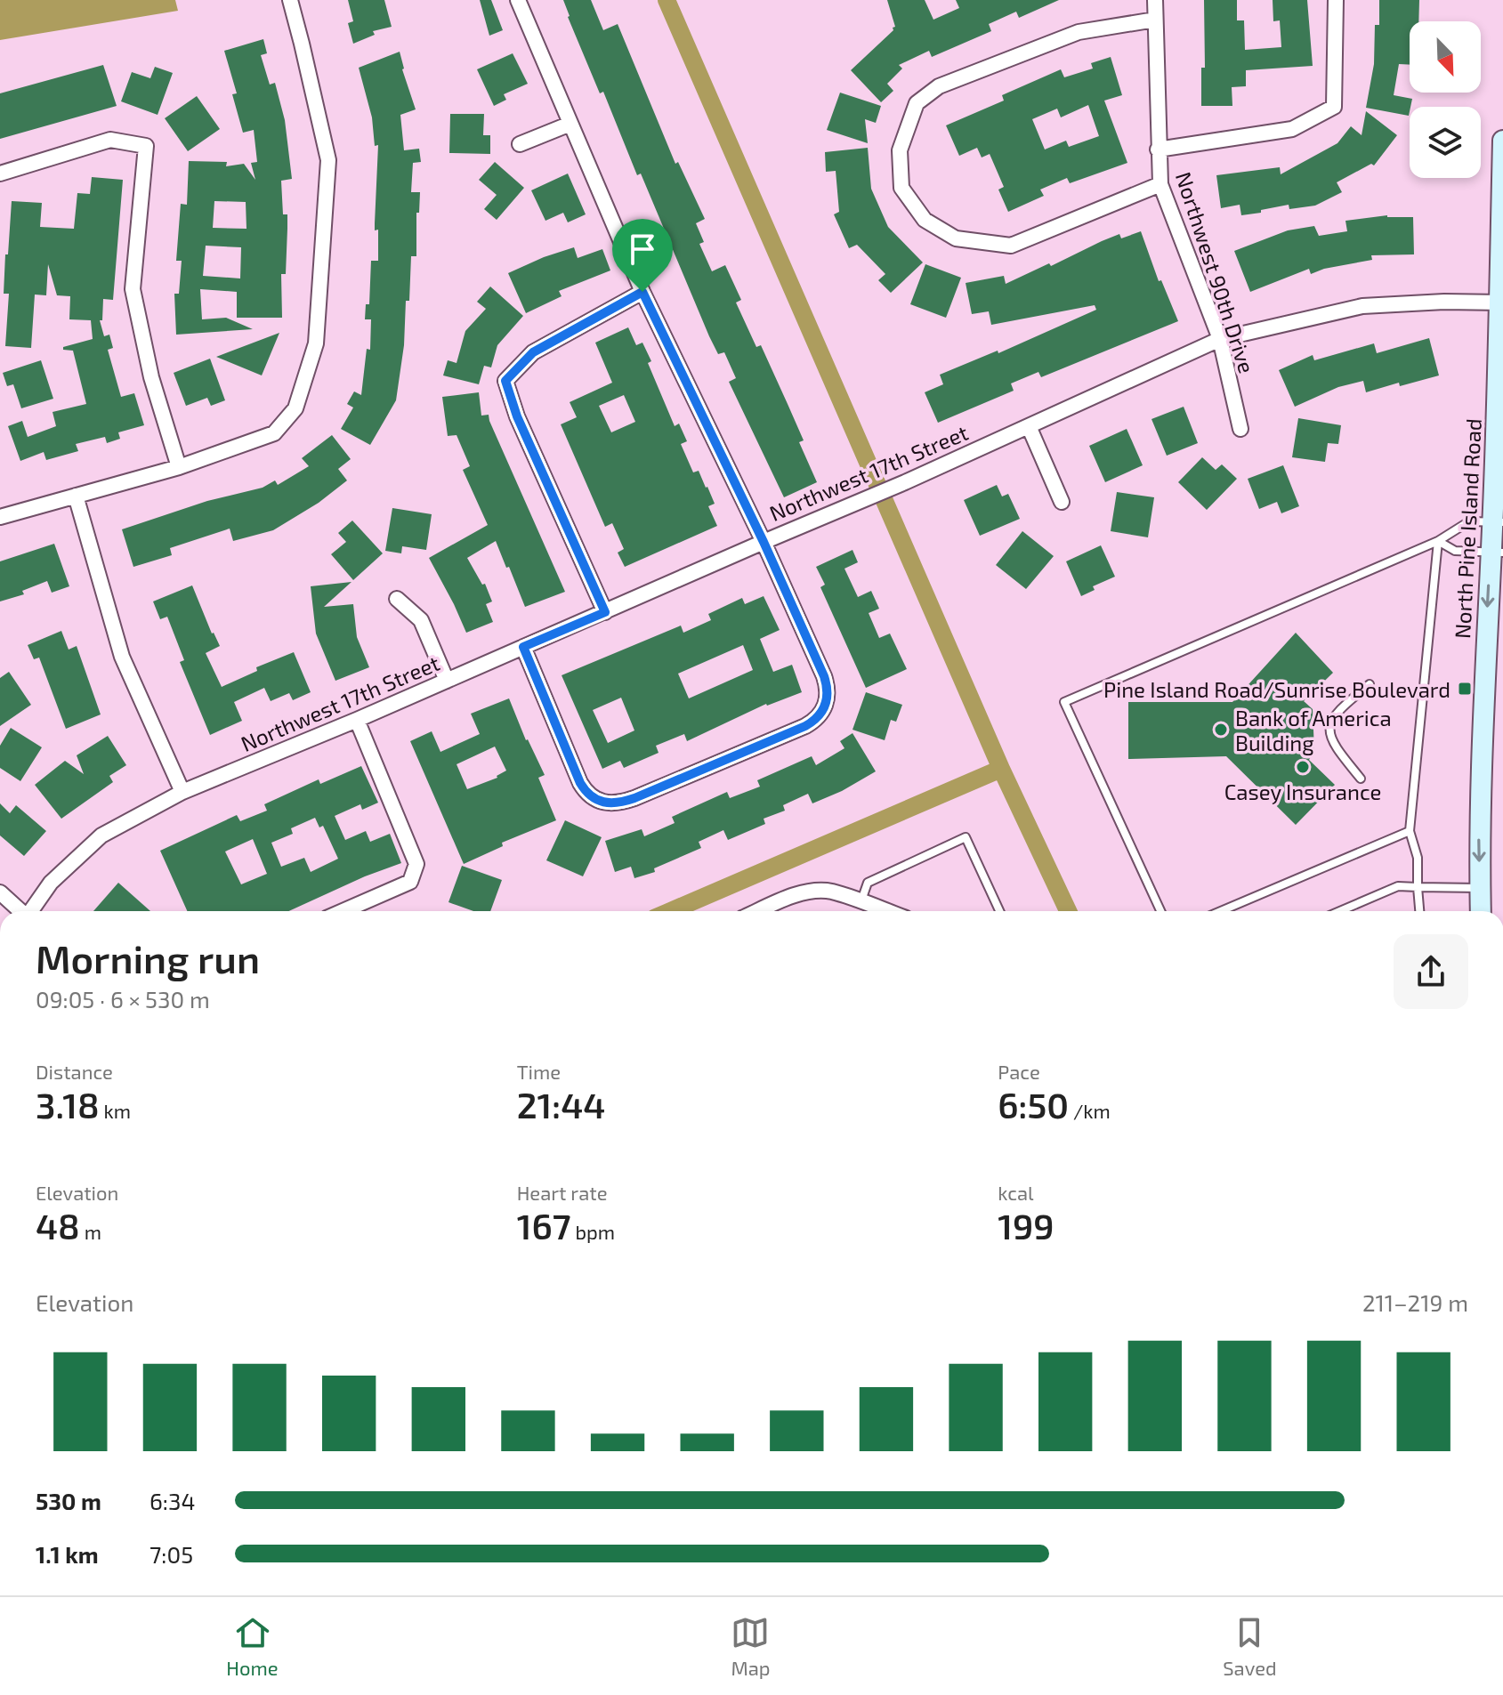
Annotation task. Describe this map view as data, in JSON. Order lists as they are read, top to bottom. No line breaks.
{"streets":{"main road":["North Pine Island Road"],"street":["Northwest 90th Drive","Northwest 17th Street"]},"crossings":[["Northwest 90th Drive","Northwest 17th Street"],["Northwest 17th Street","North Pine Island Road"]],"one_way":["North Pine Island Road"],"places":{"transit":["Pine Island Road/Sunrise Boulevard"],"other":["Bank of America Building","Casey Insurance"]},"north":"bottom right","page":{"heading":["Morning run","09:05 · 6 × 530 m"],"stats":[["Distance","3.18 km"],["Time","21:44"],["Pace","6:50 /km"],["Elevation","48 m"],["Heart rate","167 bpm"],["kcal","199"]],"chart":["Elevation","211–219 m"],"list":[{"name":"530 m","note":"6:34"},{"name":"1.1 km","note":"7:05"}],"tabs":["Home","Map","Saved"]}}
